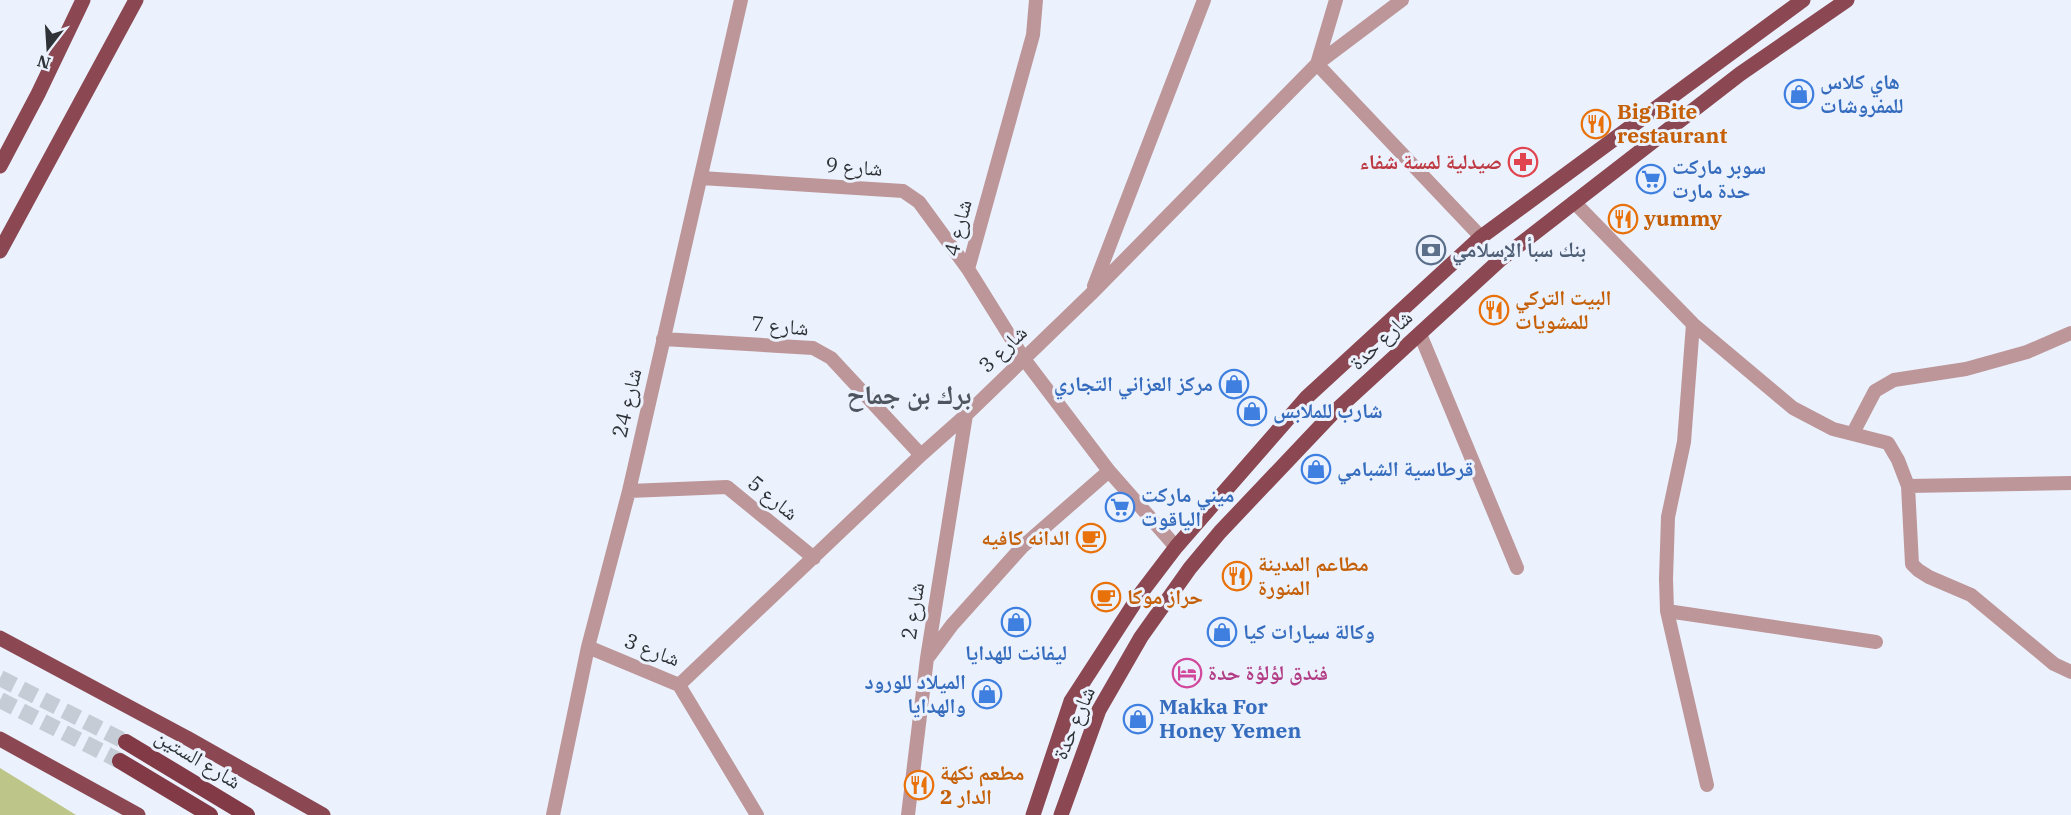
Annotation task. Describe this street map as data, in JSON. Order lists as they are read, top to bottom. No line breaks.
{"streets":{"highway":["شارع الستين"],"main road":["شارع حدة"],"street":["شارع 9","شارع 4","شارع 7","شارع 3","شارع 24","شارع 5","شارع 2"]},"crossings":[["شارع 9","شارع 4"],["شارع 9","شارع 24"],["شارع 4","شارع حدة"],["شارع 4","شارع 3"],["شارع 7","شارع 3"],["شارع 7","شارع 24"],["شارع 3","شارع 24"],["شارع 3","شارع 5"],["شارع 3","شارع 2"],["شارع 24","شارع 5"]],"districts":["برك بن جماح"],"places":{"shop":["هاي كلاس للمفروشات","مركز العزاني التجاري","شارب للملابس","قرطاسية الشبامي","ليفانت للهدايا","وكالة سيارات كيا","الميلاد للورود والهدايا","Makka For Honey Yemen"],"restaurant":["Big Bite restaurant","yummy","البيت التركي للمشويات","مطاعم المدينة المنورة","مطعم نكهة الدار 2"],"pharmacy":["صيدلية لمسة شفاء"],"supermarket":["سوبر ماركت حدة مارت","ميني ماركت الياقوت"],"bank":["بنك سبأ الإسلامي"],"cafe":["الدانه كافيه","حراز موكا"],"hotel":["فندق لؤلؤة حدة"]},"north":"bottom"}
